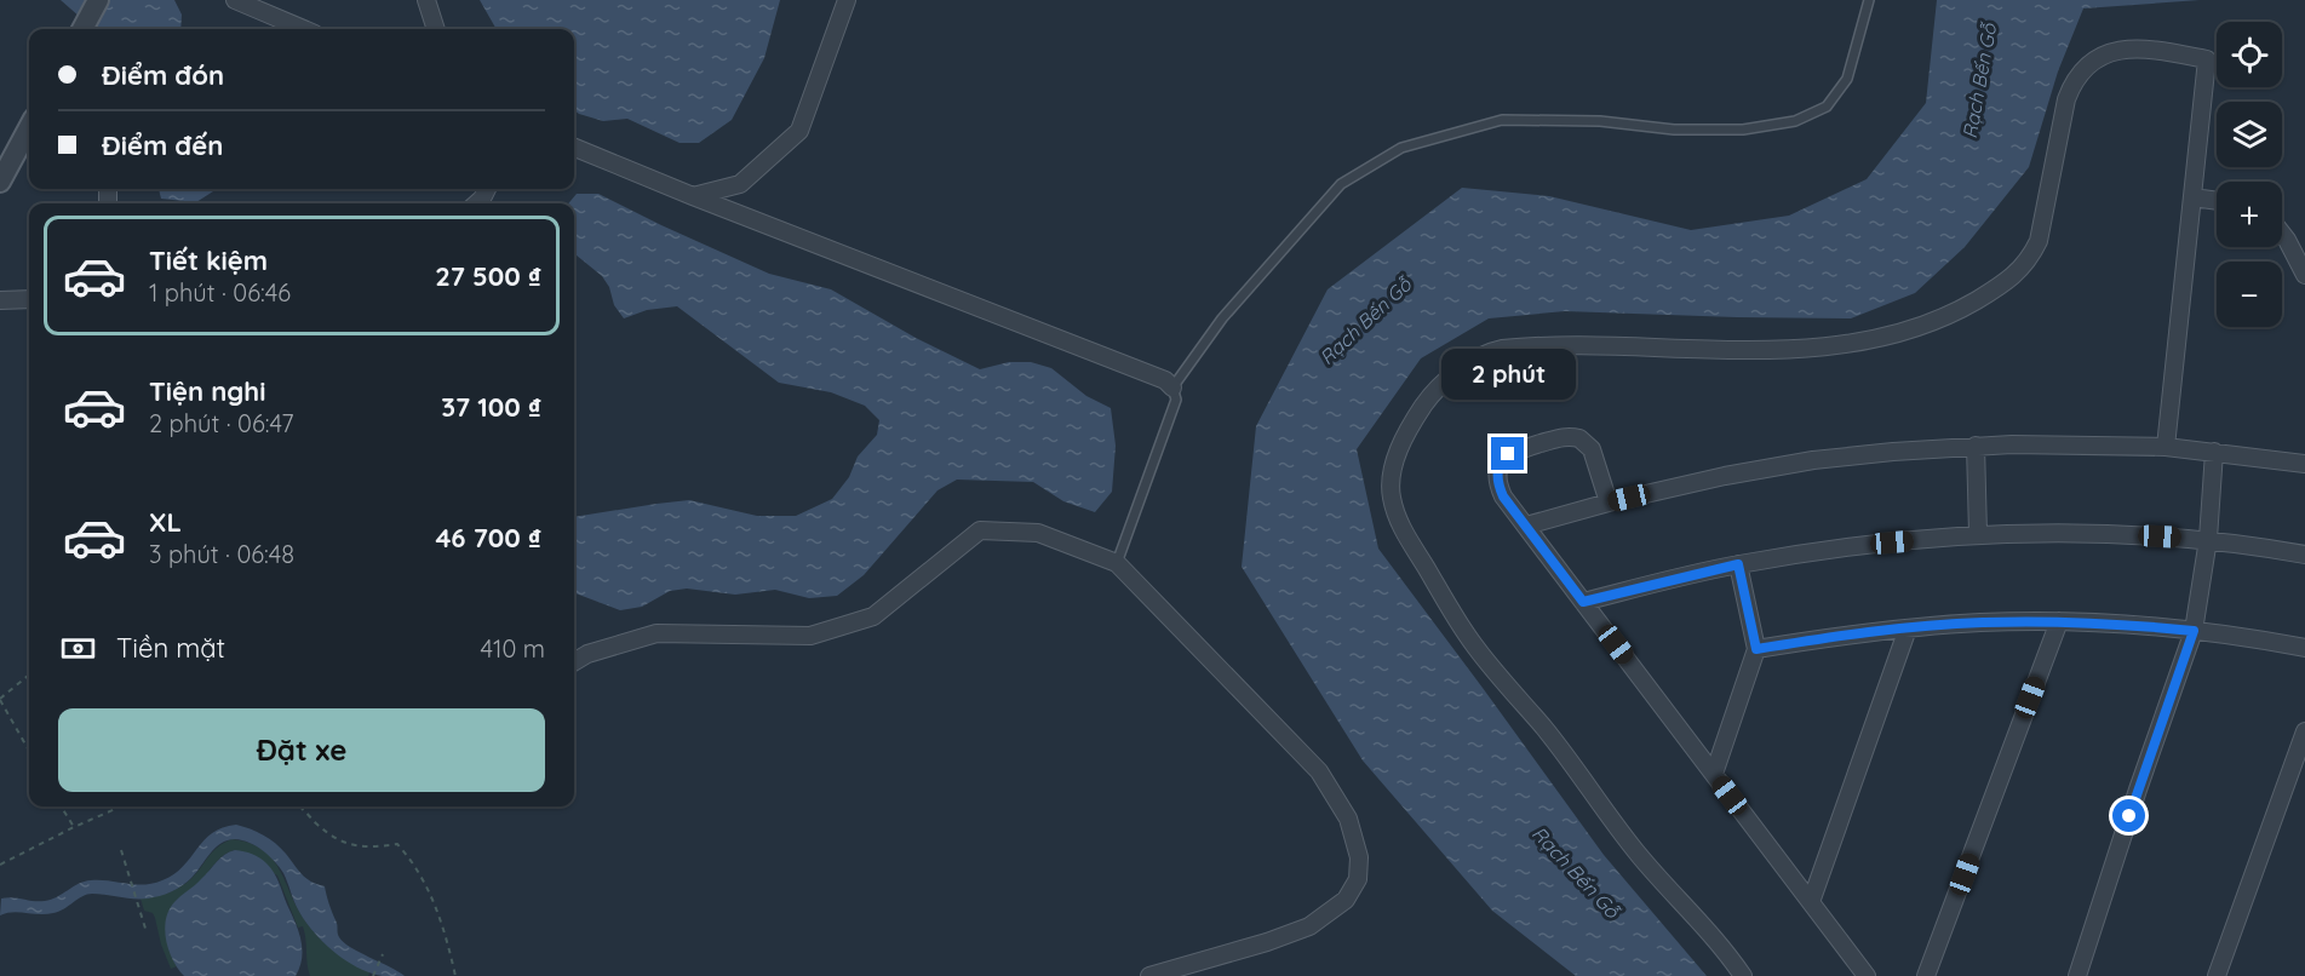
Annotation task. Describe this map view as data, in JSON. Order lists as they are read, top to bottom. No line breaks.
{"water":["Rạch Bến Gỗ"],"page":{"map_buttons":["+","−"],"banner":["Điểm đón","Điểm đến"],"list":[{"name":"Tiết kiệm","note":"1 phút · 06:46","value":"27 500 ₫"},{"name":"Tiện nghi","note":"2 phút · 06:47","value":"37 100 ₫"},{"name":"XL","note":"3 phút · 06:48","value":"46 700 ₫"}],"bubble":"2 phút","pay":["Tiền mặt","410 m"],"buttons":"Đặt xe"}}
